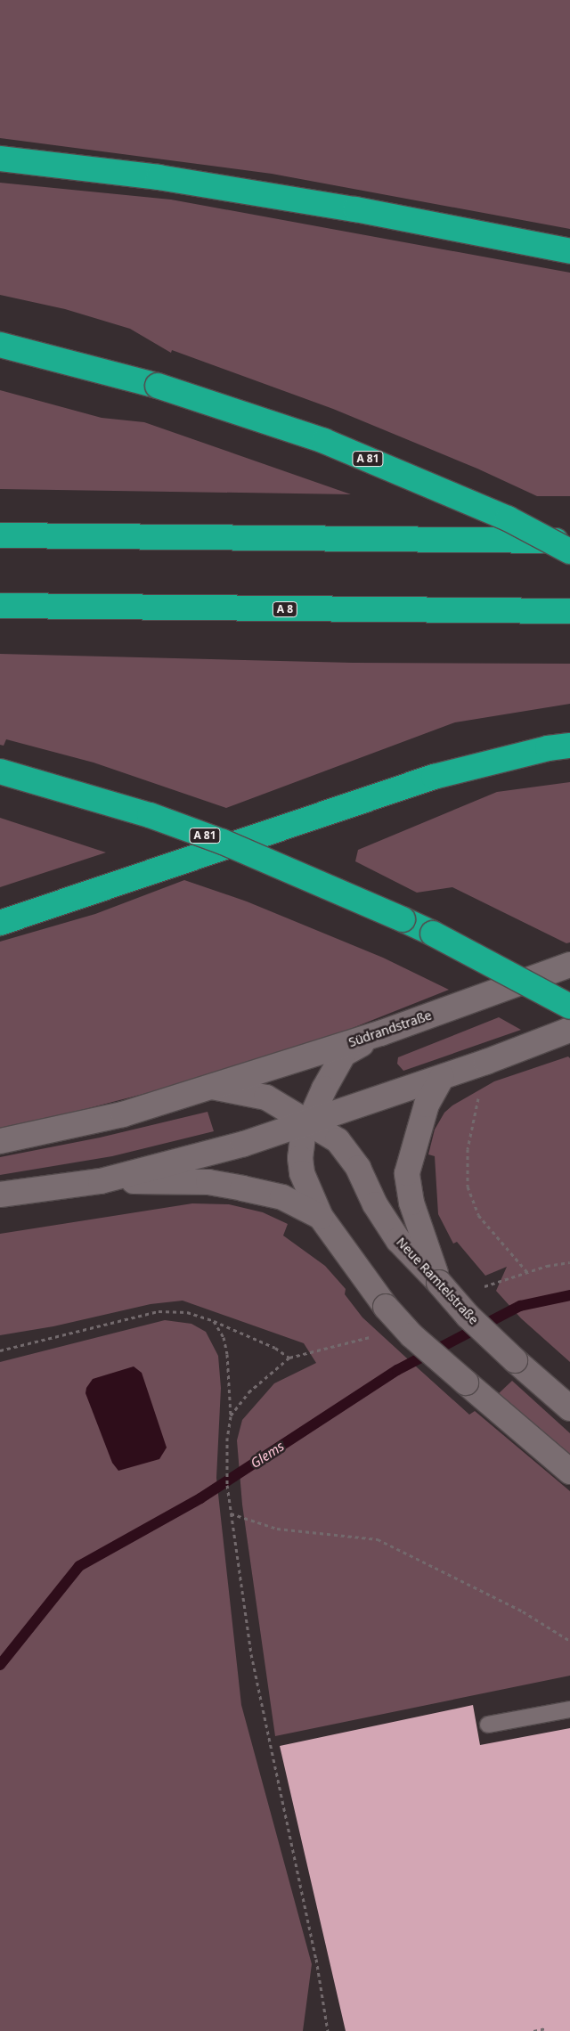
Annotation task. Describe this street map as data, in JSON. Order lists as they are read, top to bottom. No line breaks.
{"streets":{"highway":["A 81","A 8"],"main road":["Südrandstraße","Neue Ramtelstraße"]},"crossings":[["Südrandstraße","Neue Ramtelstraße"]],"water":["Glems"]}
